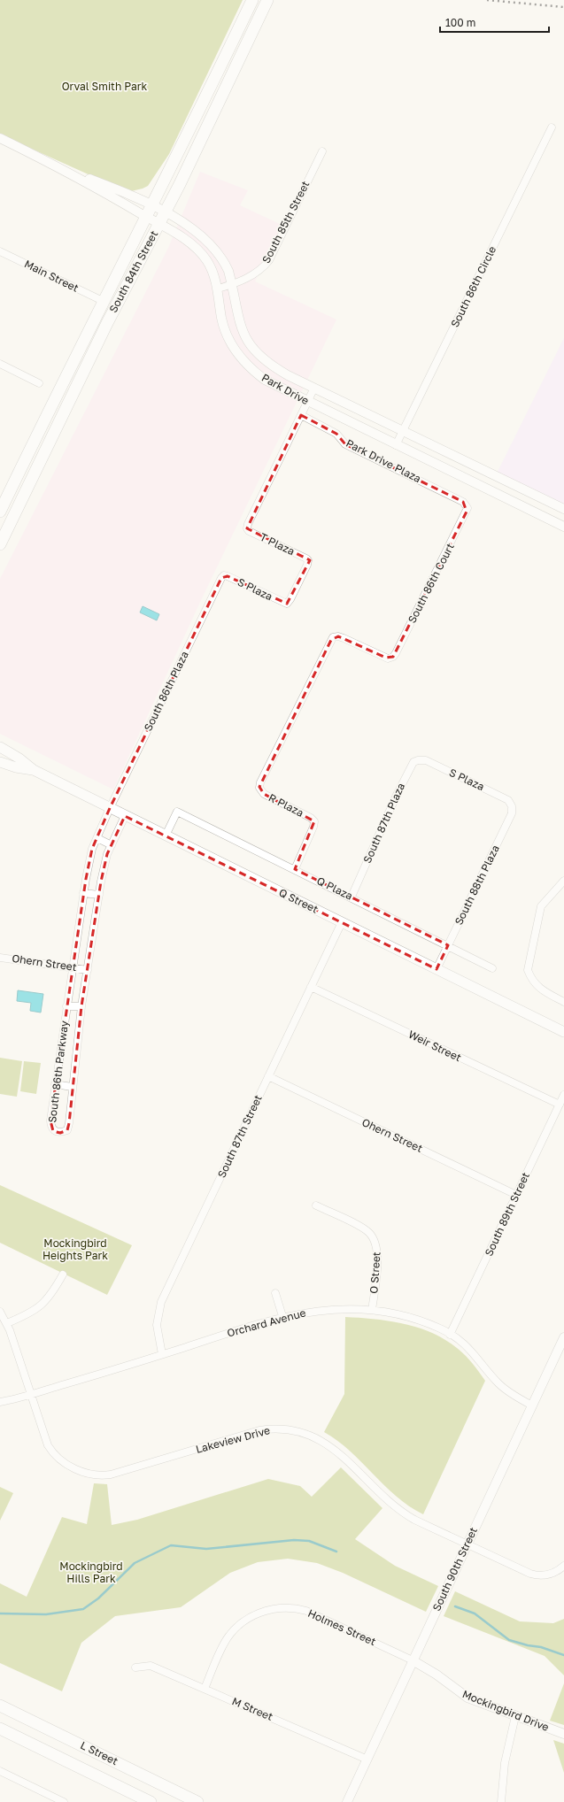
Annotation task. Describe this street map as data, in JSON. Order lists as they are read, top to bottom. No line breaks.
{"streets":{"main road":["South 84th Street","Q Street","L Street"],"street":["South 85th Street","Main Street","South 86th Circle","Park Drive","Park Drive Plaza","T Plaza","South 86th Court","S Plaza","South 86th Plaza","R Plaza","South 87th Plaza","South 88th Plaza","Q Plaza","Ohern Street","Weir Street","South 86th Parkway","South 87th Street","South 89th Street","O Street","Orchard Avenue","Lakeview Drive","South 90th Street","Holmes Street","M Street","Mockingbird Drive"]},"crossings":[["South 85th Street","Park Drive"],["South 84th Street","Main Street"],["South 84th Street","Park Drive"],["South 86th Circle","Park Drive"],["Park Drive Plaza","T Plaza"],["Park Drive Plaza","South 86th Court"],["T Plaza","S Plaza"],["South 86th Court","R Plaza"],["S Plaza","South 86th Plaza"],["S Plaza","South 87th Plaza"],["S Plaza","South 88th Plaza"],["South 86th Plaza","Q Street"],["South 86th Plaza","South 86th Parkway"],["R Plaza","Q Plaza"],["South 87th Plaza","Q Plaza"],["South 88th Plaza","Q Plaza"],["South 88th Plaza","Q Street"],["Q Plaza","Q Street"],["Q Street","South 86th Parkway"],["Q Street","South 87th Street"],["Ohern Street","South 86th Parkway"],["Ohern Street","South 87th Street"],["Ohern Street","South 89th Street"],["Weir Street","South 87th Street"],["Weir Street","South 89th Street"],["South 87th Street","Orchard Avenue"],["South 89th Street","Orchard Avenue"],["O Street","Orchard Avenue"],["Orchard Avenue","Lakeview Drive"],["Orchard Avenue","South 90th Street"],["Lakeview Drive","South 90th Street"],["South 90th Street","Holmes Street"],["South 90th Street","M Street"],["South 90th Street","Mockingbird Drive"],["Holmes Street","M Street"],["Holmes Street","Mockingbird Drive"]],"parks":["Orval Smith Park","Mockingbird Heights Park","Mockingbird Hills Park"],"scale_bar":"100 m"}
